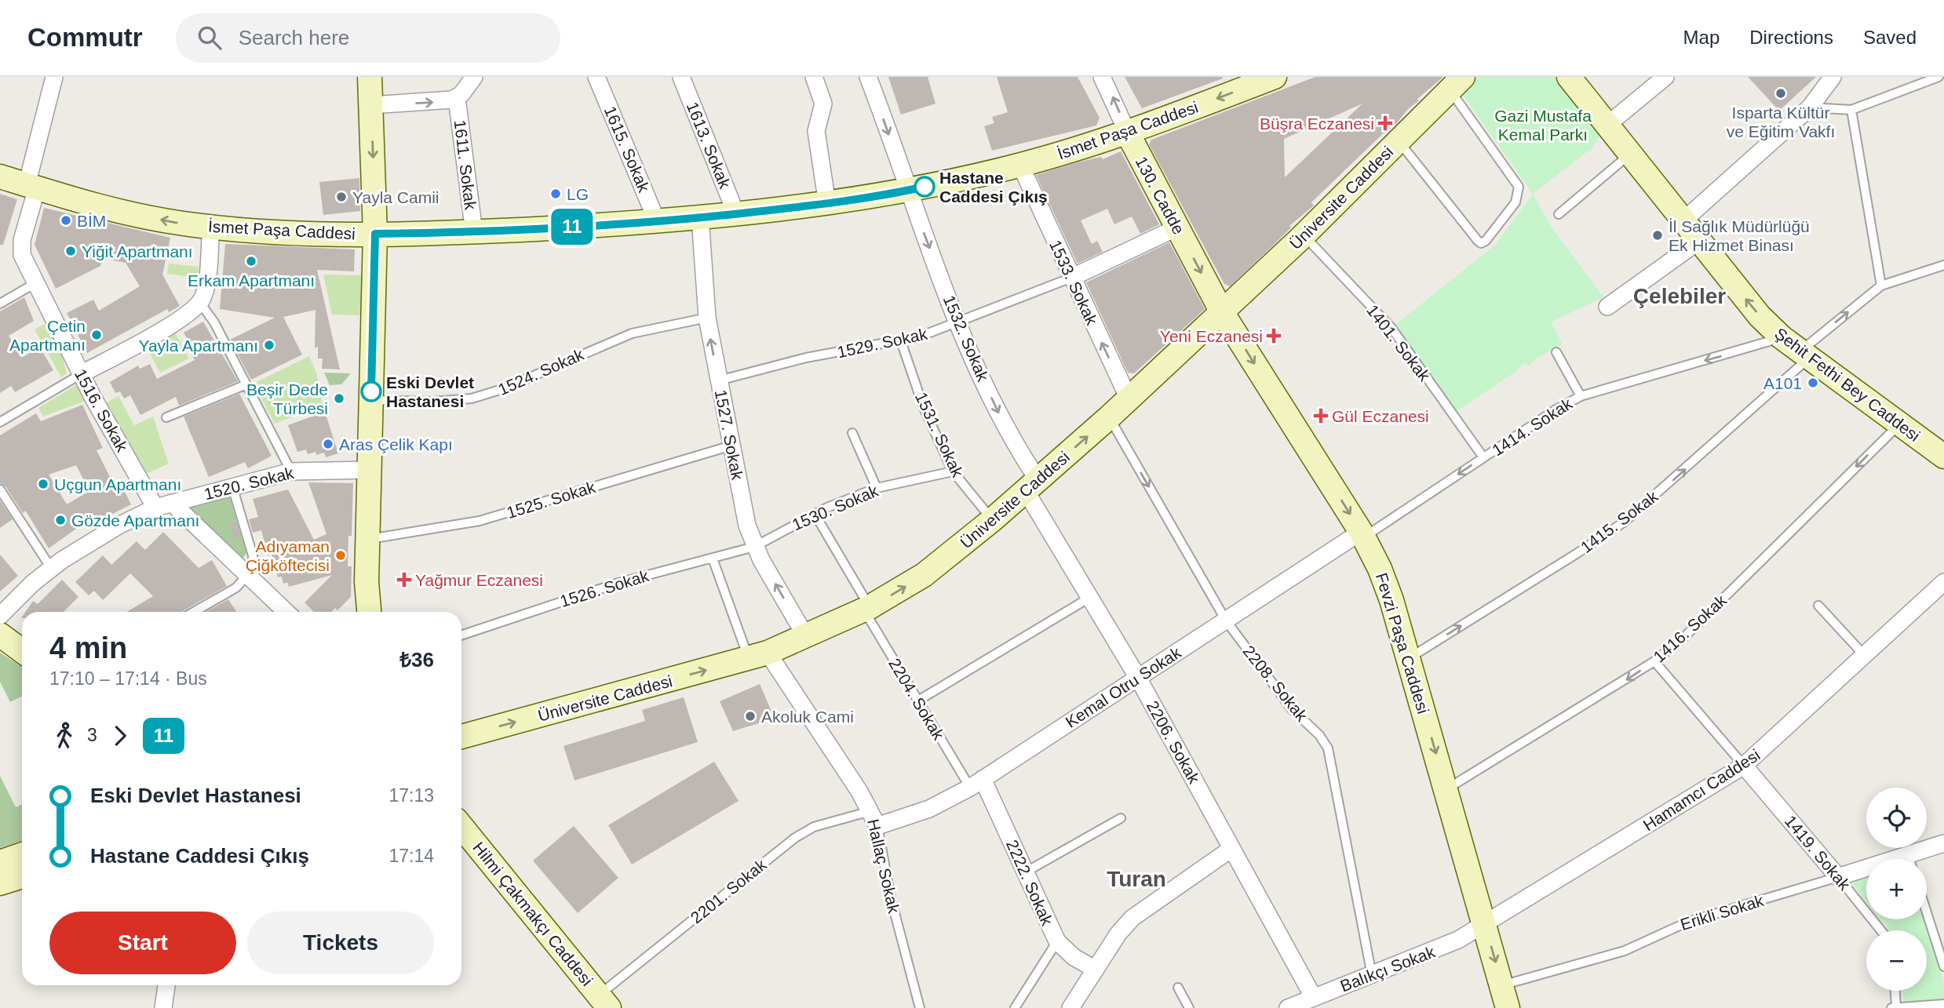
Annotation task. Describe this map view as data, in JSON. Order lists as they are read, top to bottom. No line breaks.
{"streets":{"main road":["İsmet Paşa Caddesi","130. Cadde","Üniversite Caddesi","Şehit Fethi Bey Caddesi","Fevzi Paşa Caddesi","Hilmi Çakmakçı Caddesi"],"street":["1613. Sokak","1615. Sokak","1611. Sokak","1533. Sokak","1532. Sokak","1516. Sokak","1527. Sokak","1520. Sokak","Kemal Otru Sokak","2206. Sokak","Hamamcı Caddesi","1419. Sokak","Hallaç Sokak","2222. Sokak","Erikli Sokak","Balıkçı Sokak"],"lane":["1529. Sokak","1401. Sokak","1524. Sokak","1414. Sokak","1531. Sokak","1525. Sokak","1530. Sokak","1415. Sokak","1526. Sokak","1416. Sokak","2208. Sokak","2204. Sokak","2201. Sokak"]},"crossings":[["İsmet Paşa Caddesi","1613. Sokak"],["İsmet Paşa Caddesi","1615. Sokak"],["İsmet Paşa Caddesi","1611. Sokak"],["İsmet Paşa Caddesi","130. Cadde"],["İsmet Paşa Caddesi","1533. Sokak"],["İsmet Paşa Caddesi","1532. Sokak"],["İsmet Paşa Caddesi","1516. Sokak"],["İsmet Paşa Caddesi","1527. Sokak"],["130. Cadde","Üniversite Caddesi"],["130. Cadde","Fevzi Paşa Caddesi"],["Üniversite Caddesi","1533. Sokak"],["Üniversite Caddesi","1532. Sokak"],["Üniversite Caddesi","1401. Sokak"],["Üniversite Caddesi","1527. Sokak"],["Üniversite Caddesi","1531. Sokak"],["Üniversite Caddesi","Fevzi Paşa Caddesi"],["Üniversite Caddesi","2208. Sokak"],["Üniversite Caddesi","2204. Sokak"],["Üniversite Caddesi","2206. Sokak"],["Üniversite Caddesi","Hallaç Sokak"],["1533. Sokak","1529. Sokak"],["1532. Sokak","1529. Sokak"],["1532. Sokak","2206. Sokak"],["1529. Sokak","1527. Sokak"],["1529. Sokak","1531. Sokak"],["1401. Sokak","1414. Sokak"],["1524. Sokak","1527. Sokak"],["Şehit Fethi Bey Caddesi","1414. Sokak"],["Şehit Fethi Bey Caddesi","1415. Sokak"],["Şehit Fethi Bey Caddesi","1416. Sokak"],["1516. Sokak","1520. Sokak"],["1414. Sokak","Fevzi Paşa Caddesi"],["1414. Sokak","Kemal Otru Sokak"],["1527. Sokak","1525. Sokak"],["1527. Sokak","1530. Sokak"],["1527. Sokak","1526. Sokak"],["1531. Sokak","1530. Sokak"],["1530. Sokak","1526. Sokak"],["1530. Sokak","2204. Sokak"],["1415. Sokak","Fevzi Paşa Caddesi"],["1416. Sokak","Fevzi Paşa Caddesi"],["Fevzi Paşa Caddesi","Kemal Otru Sokak"],["Fevzi Paşa Caddesi","Hamamcı Caddesi"],["Fevzi Paşa Caddesi","Erikli Sokak"],["Fevzi Paşa Caddesi","Balıkçı Sokak"],["2208. Sokak","Kemal Otru Sokak"],["2208. Sokak","Balıkçı Sokak"],["Kemal Otru Sokak","2204. Sokak"],["Kemal Otru Sokak","2206. Sokak"],["Kemal Otru Sokak","Hallaç Sokak"],["Kemal Otru Sokak","2222. Sokak"],["Kemal Otru Sokak","2201. Sokak"],["2204. Sokak","2222. Sokak"],["2206. Sokak","Balıkçı Sokak"],["Hamamcı Caddesi","1419. Sokak"],["Hamamcı Caddesi","Balıkçı Sokak"],["1419. Sokak","Erikli Sokak"],["Hallaç Sokak","2201. Sokak"],["2201. Sokak","Hilmi Çakmakçı Caddesi"]],"one_way":["Üniversite Caddesi","1533. Sokak","1532. Sokak","1414. Sokak","1527. Sokak","1415. Sokak","1416. Sokak","Fevzi Paşa Caddesi","2208. Sokak"],"districts":["Çelebiler","Turan"],"parks":["Gazi Mustafa Kemal Parkı"],"places":{"other":["Isparta Kültür ve Eğitim Vakfı","Hastane Caddesi Çıkış","LG","Yayla Camii","BİM","İl Sağlık Müdürlüğü Ek Hizmet Binası","Yiğit Apartmanı","Erkam Apartmanı","Çetin Apartmanı","Yayla Apartmanı","A101","Eski Devlet Hastanesi","Beşir Dede Türbesi","Aras Çelik Kapı","Uçgun Apartmanı","Gözde Apartmanı","Adıyaman Çiğköftecisi","Akoluk Cami"],"health":["Büşra Eczanesi","Yeni Eczanesi","Gül Eczanesi","Yağmur Eczanesi"]},"lines":["bus line 11"],"page":{"header":"Commutr","search":"Search here","nav":["Map","Directions","Saved"],"on_map":"11","heading":["4 min","17:10 – 17:14 · Bus","₺36"],"legs":["3","11"],"list":[{"name":"Eski Devlet Hastanesi","value":"17:13"},{"name":"Hastane Caddesi Çıkış","value":"17:14"}],"map_buttons":["+","−"],"buttons":["Start","Tickets"]}}
